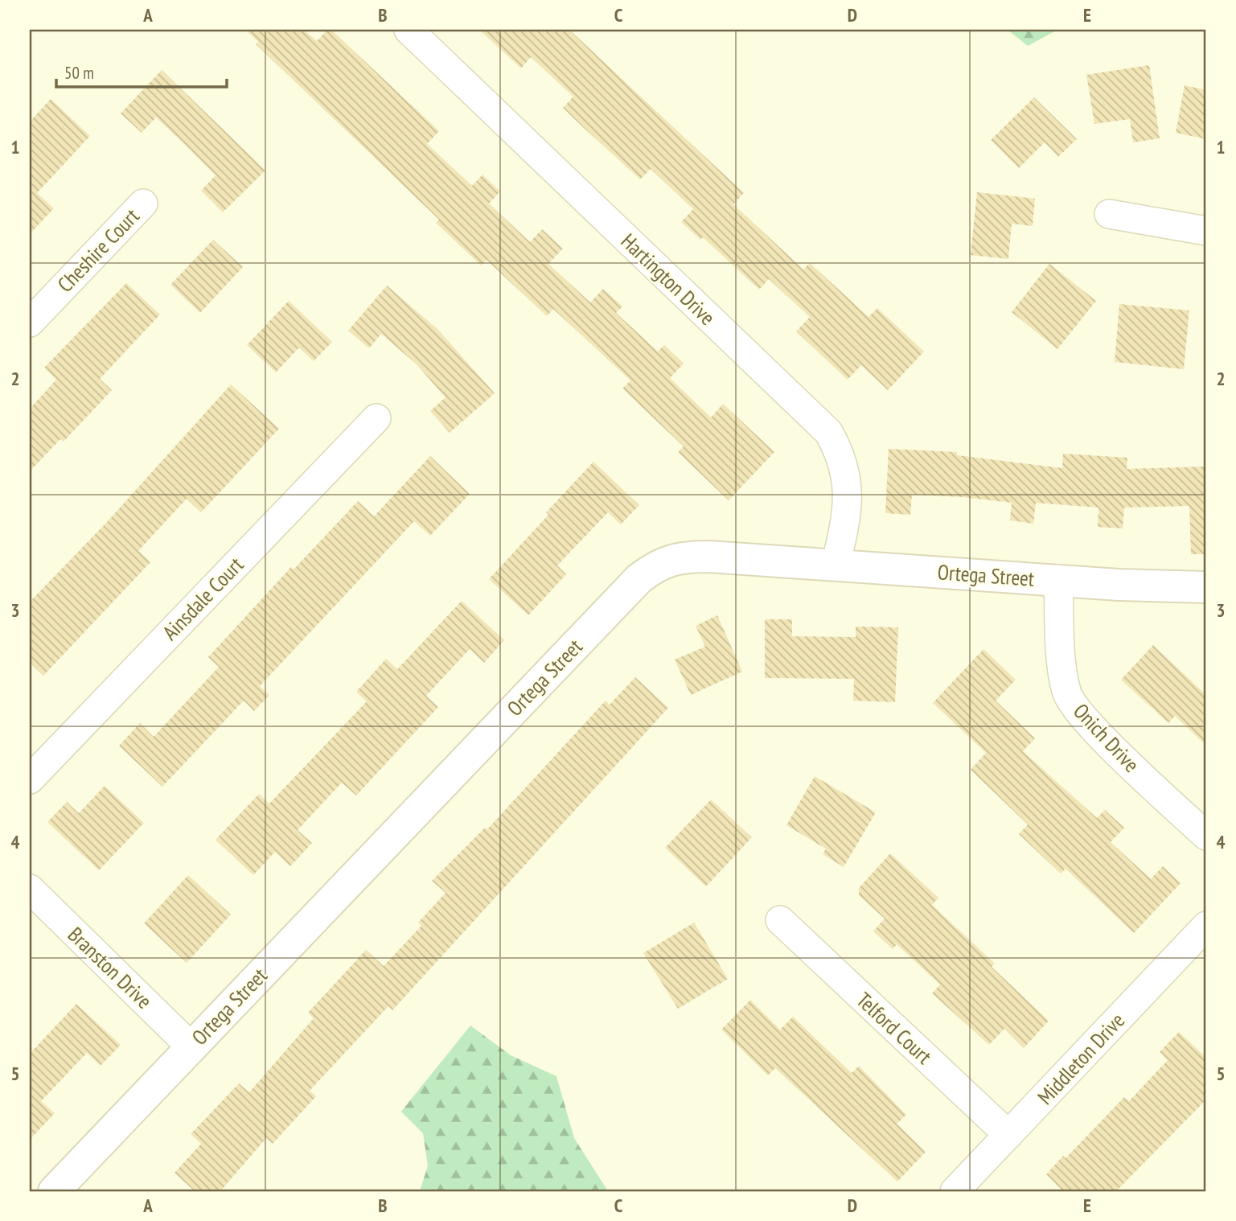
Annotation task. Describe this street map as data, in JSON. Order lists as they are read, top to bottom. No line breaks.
{"streets":{"street":["Cheshire Court","Hartington Drive","Ortega Street","Ainsdale Court","Onich Drive","Branston Drive","Telford Court","Middleton Drive"]},"crossings":[["Hartington Drive","Ortega Street"],["Ortega Street","Onich Drive"],["Ortega Street","Branston Drive"],["Telford Court","Middleton Drive"]],"scale_bar":"50 m","grid":{"columns":["A","B","C","D","E"],"rows":["1","2","3","4","5"]}}
